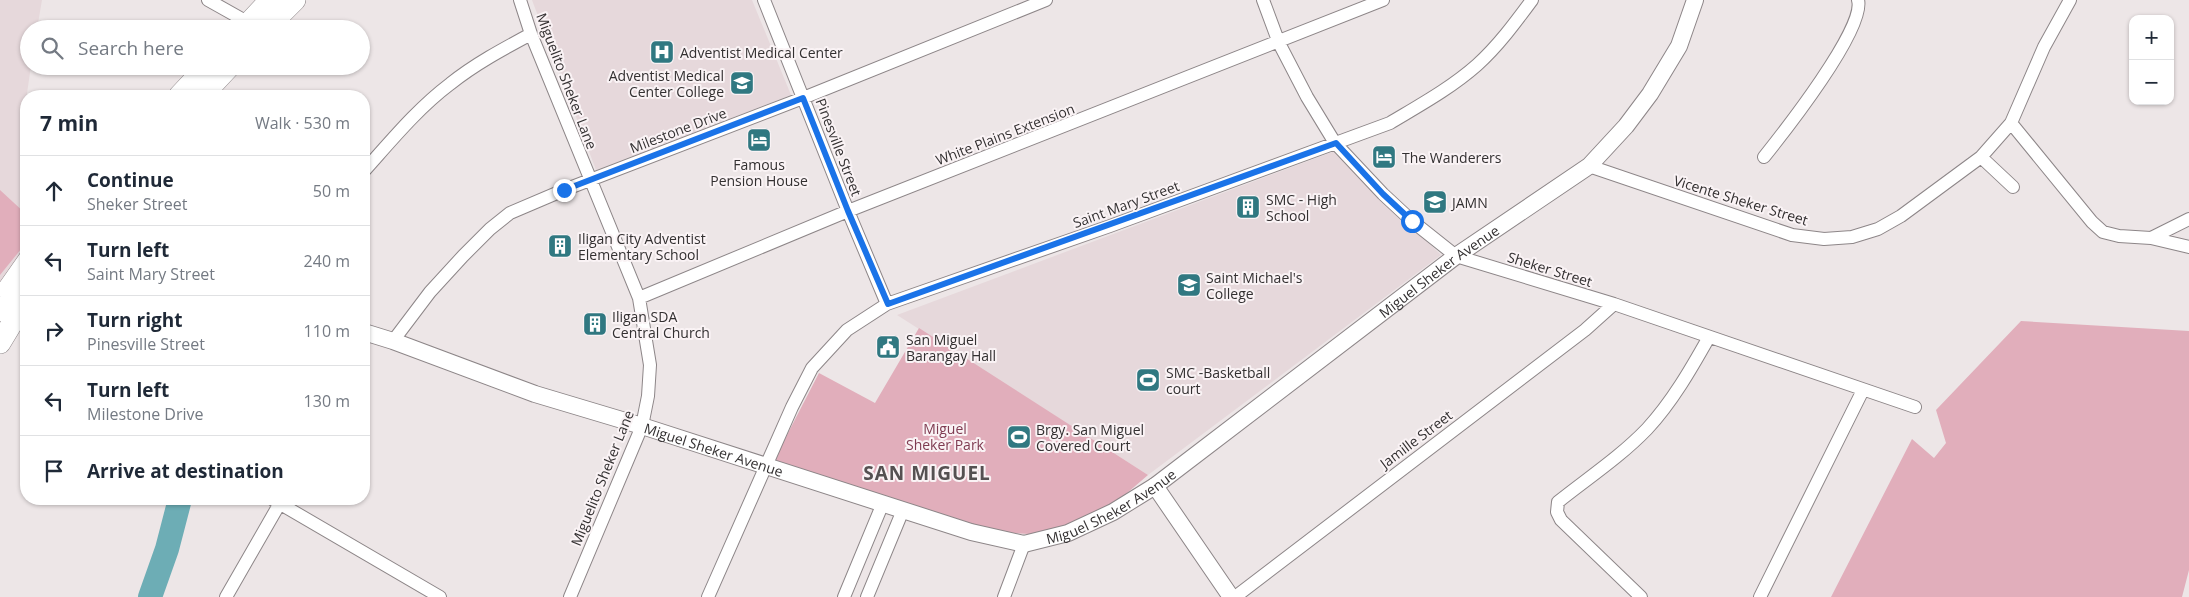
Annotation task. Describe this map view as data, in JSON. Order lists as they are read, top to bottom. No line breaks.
{"streets":{"street":["Miguelito Sheker Lane","Milestone Drive","White Plains Extension","Pinesville Street","Vicente Sheker Street","Saint Mary Street","Sheker Street","Miguel Sheker Avenue","Jamille Street"]},"crossings":[["Miguelito Sheker Lane","Milestone Drive"],["Miguelito Sheker Lane","White Plains Extension"],["Miguelito Sheker Lane","Miguel Sheker Avenue"],["Milestone Drive","Pinesville Street"],["Milestone Drive","Miguel Sheker Avenue"],["White Plains Extension","Pinesville Street"],["White Plains Extension","Sheker Street"],["Pinesville Street","Saint Mary Street"],["Vicente Sheker Street","Miguel Sheker Avenue"],["Saint Mary Street","Sheker Street"],["Saint Mary Street","Miguel Sheker Avenue"],["Sheker Street","Miguel Sheker Avenue"],["Sheker Street","Jamille Street"]],"districts":["SAN MIGUEL"],"parks":["Miguel Sheker Park"],"places":{"hospital":["Adventist Medical Center"],"school or university":["Adventist Medical Center College","JAMN","Saint Michael's College"],"hotel":["Famous Pension House","The Wanderers"],"building":["SMC - High School","Iligan City Adventist Elementary School","Iligan SDA Central Church"],"public building":["San Miguel Barangay Hall"],"sports":["SMC -Basketball court","Brgy. San Miguel Covered Court"]},"page":{"map_buttons":["+","−"],"search":"Search here","heading":["7 min","Walk · 530 m"],"list":[["Continue","Sheker Street","50 m"],["Turn left","Saint Mary Street","240 m"],["Turn right","Pinesville Street","110 m"],["Turn left","Milestone Drive","130 m"],"Arrive at destination"]}}
